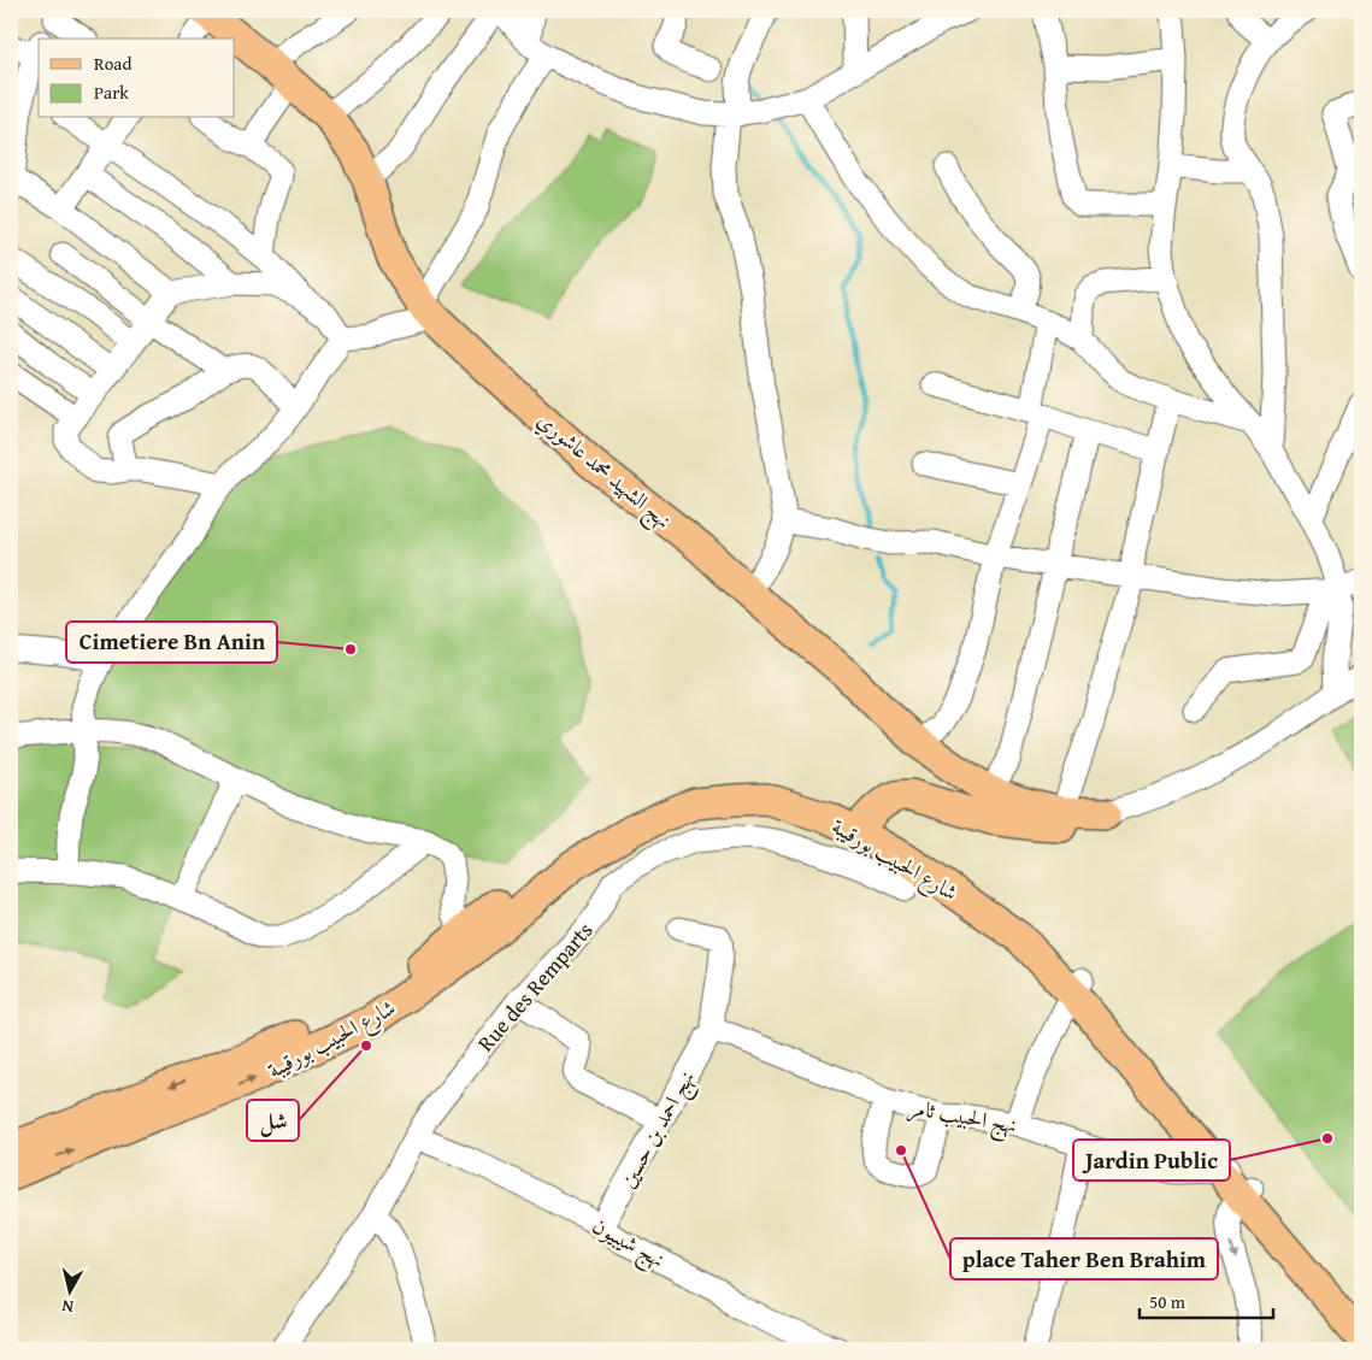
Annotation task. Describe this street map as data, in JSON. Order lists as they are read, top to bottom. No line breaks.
{"streets":{"main road":["نهج الشهيد محمد عاشوري","شارع الحبيب بورقيبة"],"street":["Rue des Remparts","نهج الحبيب ثامر","نهج احمد بن حسين","نهج شيبيون"]},"crossings":[["شارع الحبيب بورقيبة","نهج الحبيب ثامر"],["Rue des Remparts","نهج شيبيون"],["نهج الحبيب ثامر","نهج احمد بن حسين"],["نهج احمد بن حسين","نهج شيبيون"]],"places":["Cimetiere Bn Anin","شل","Jardin Public","place Taher Ben Brahim"],"legend":["Road","Park"],"scale_bar":"50 m","north":"bottom"}
